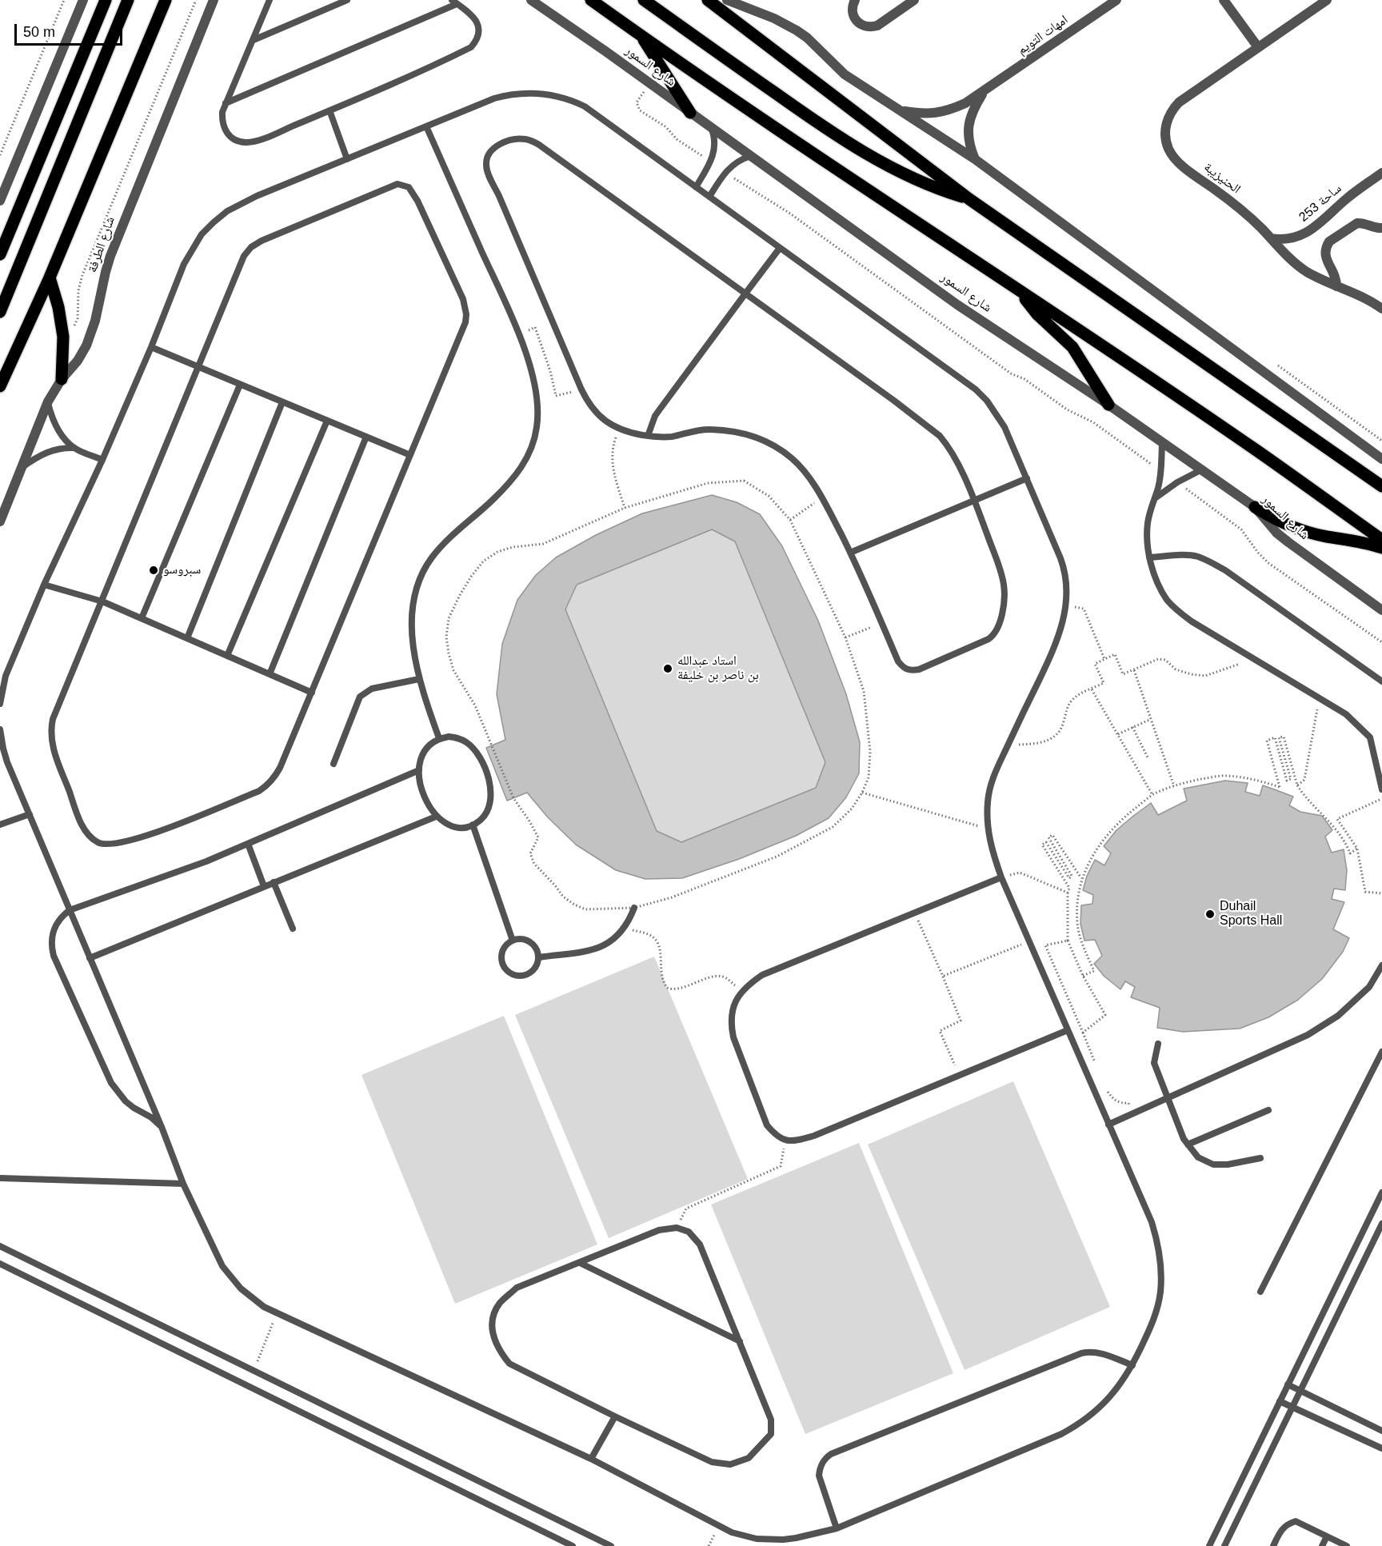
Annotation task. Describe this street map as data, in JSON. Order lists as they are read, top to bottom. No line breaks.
{"streets":{"main road":["شارع السمور"],"street":["امهات التويم","الحنيزيبة","ساحة 253","شارع الطرفة"]},"crossings":[["الحنيزيبة","ساحة 253"]],"places":["سبروسو","استاد عبدالله بن ناصر بن خليفة","Duhail Sports Hall"],"scale_bar":"50 m"}
